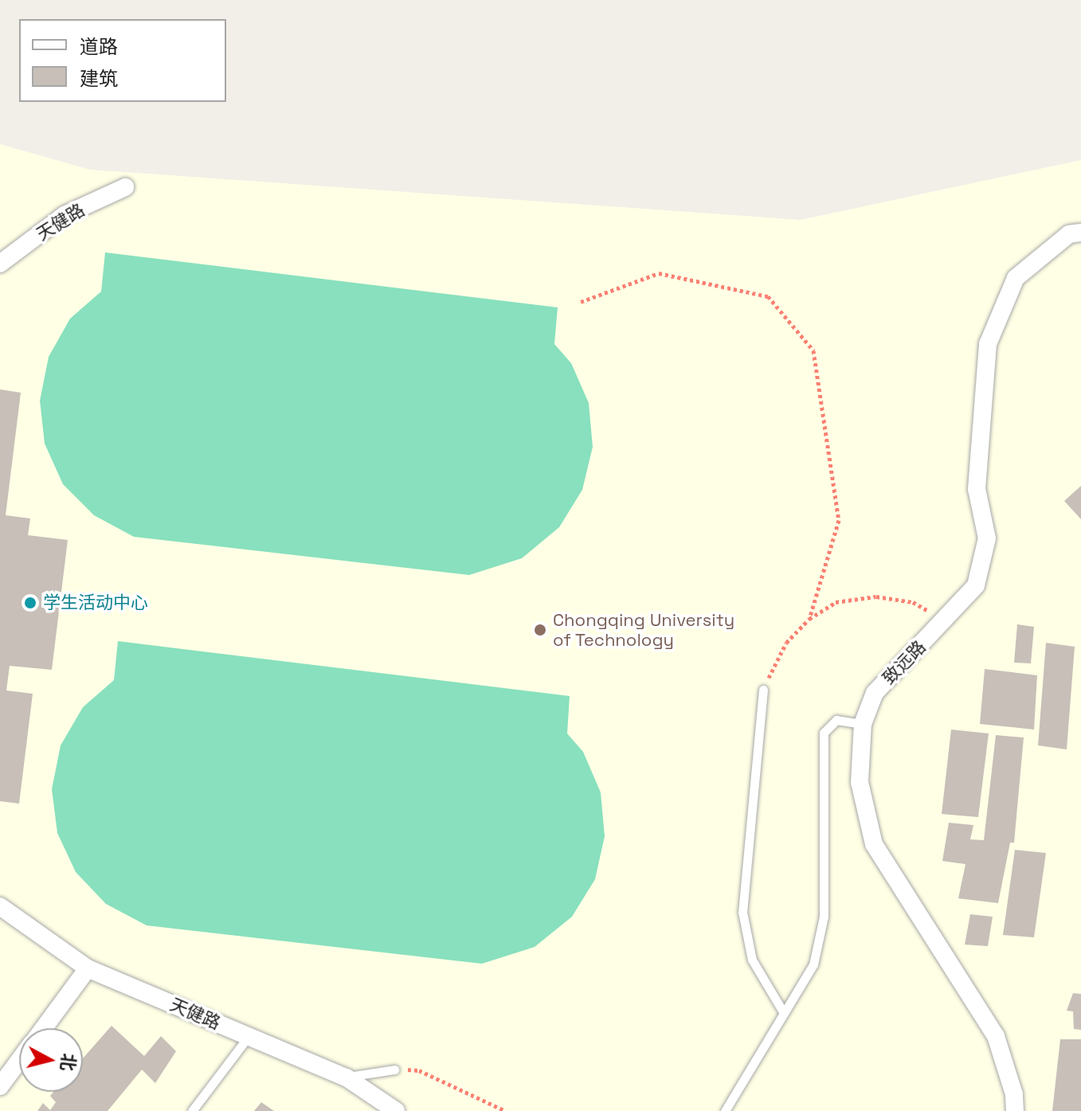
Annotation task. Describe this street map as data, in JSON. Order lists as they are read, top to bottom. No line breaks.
{"streets":{"street":["天健路","致远路"]},"places":["学生活动中心","Chongqing University of Technology"],"legend":["道路","建筑"],"north":"right"}
